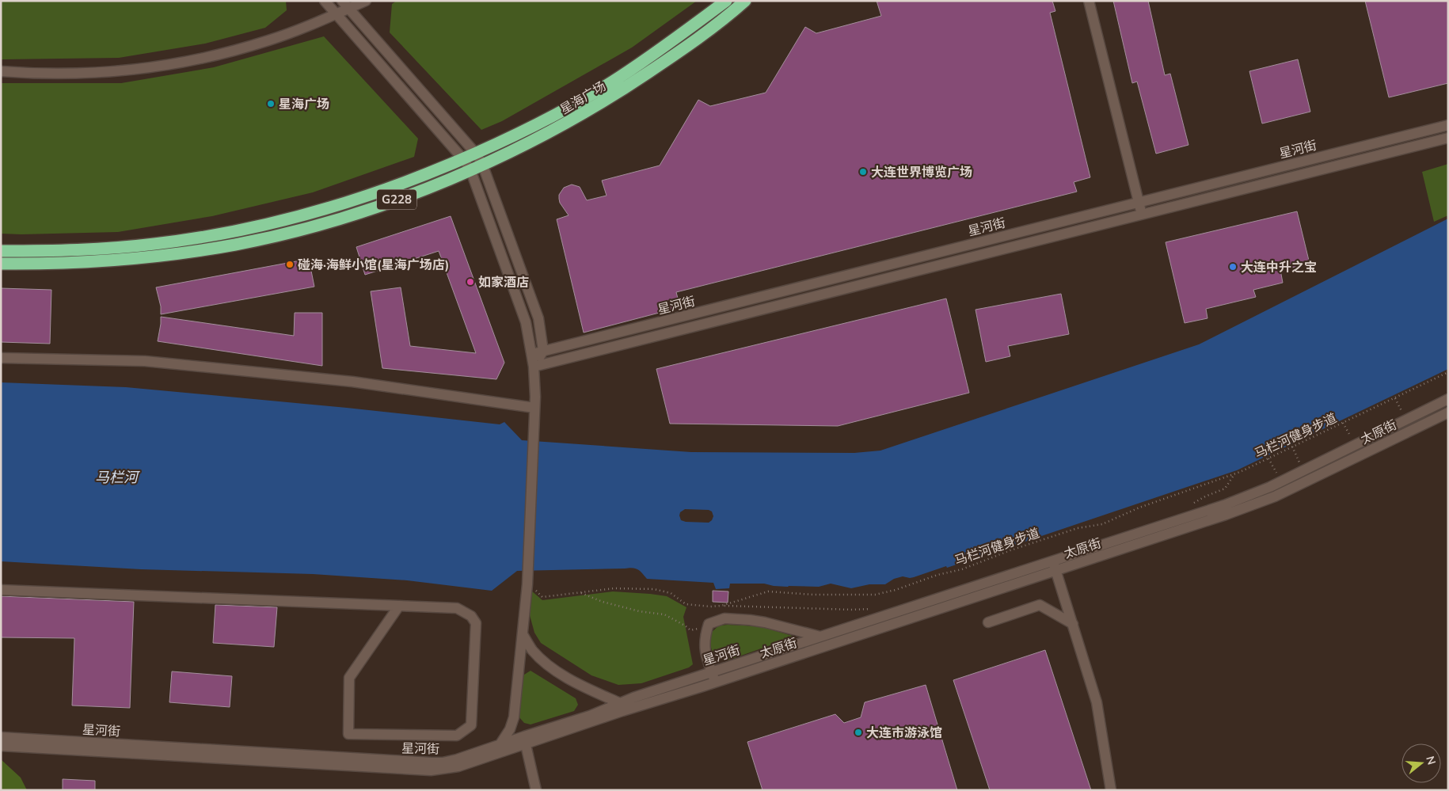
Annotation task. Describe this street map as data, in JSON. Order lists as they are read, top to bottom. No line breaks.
{"streets":{"highway":["星海广场","G228"],"street":["星河街","太原街"],"path":["马栏河健身步道"]},"crossings":[["星河街","太原街"]],"water":["马栏河"],"places":["星海广场","大连世界博览广场","碰海·海鲜小馆(星海广场店)","大连中升之宝","如家酒店","大连市游泳馆"],"north":"right"}
